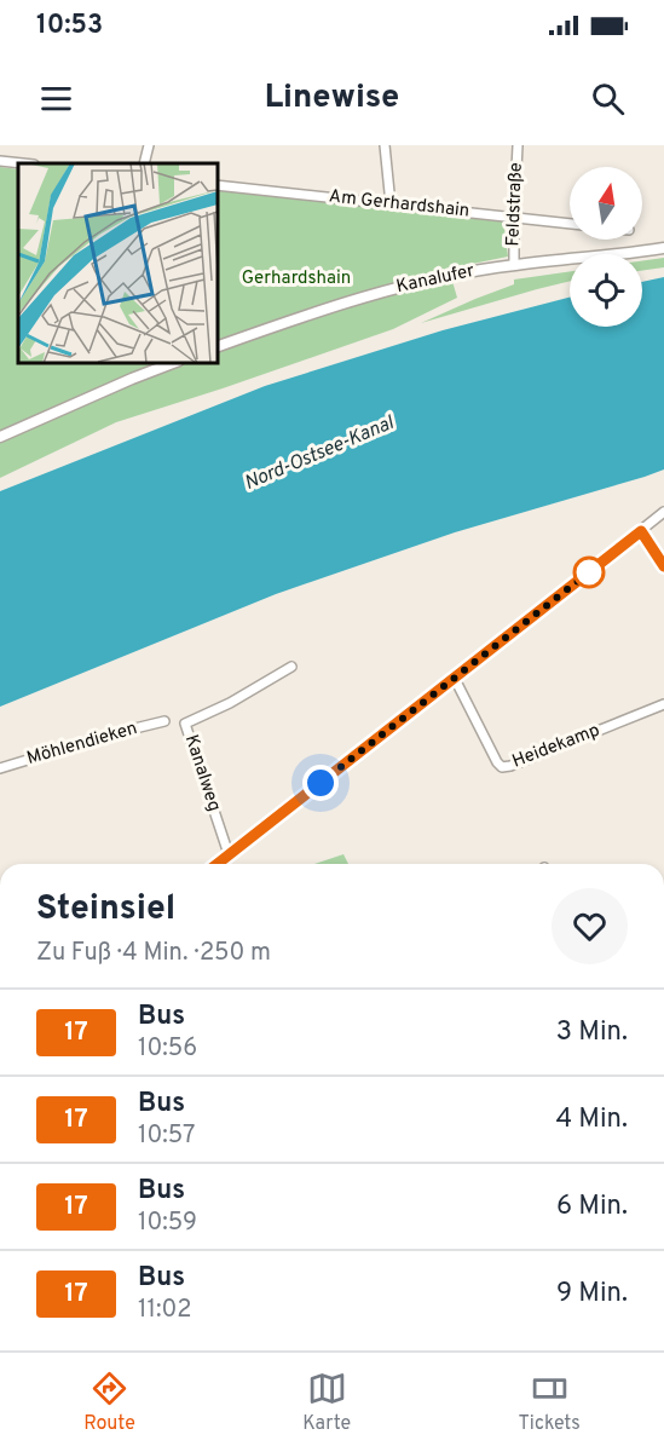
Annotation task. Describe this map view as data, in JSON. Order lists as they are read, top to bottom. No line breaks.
{"streets":{"street":["Am Gerhardshain","Feldstraße","Kanalufer","Möhlendieken","Heidekamp","Kanalweg"]},"crossings":[["Am Gerhardshain","Feldstraße"],["Feldstraße","Kanalufer"]],"water":["Nord-Ostsee-Kanal"],"parks":["Gerhardshain"],"lines":["bus line 17"],"north":"top","page":{"status":"10:53","header":"Linewise","heading":["Steinsiel","Zu Fuß · 4 Min. · 250 m"],"list":[{"mark":"17","name":"Bus","note":"10:56","value":"3 Min."},{"mark":"17","name":"Bus","note":"10:57","value":"4 Min."},{"mark":"17","name":"Bus","note":"10:59","value":"6 Min."},{"mark":"17","name":"Bus","note":"11:02","value":"9 Min."}],"tabs":["Route","Karte","Tickets"]}}
